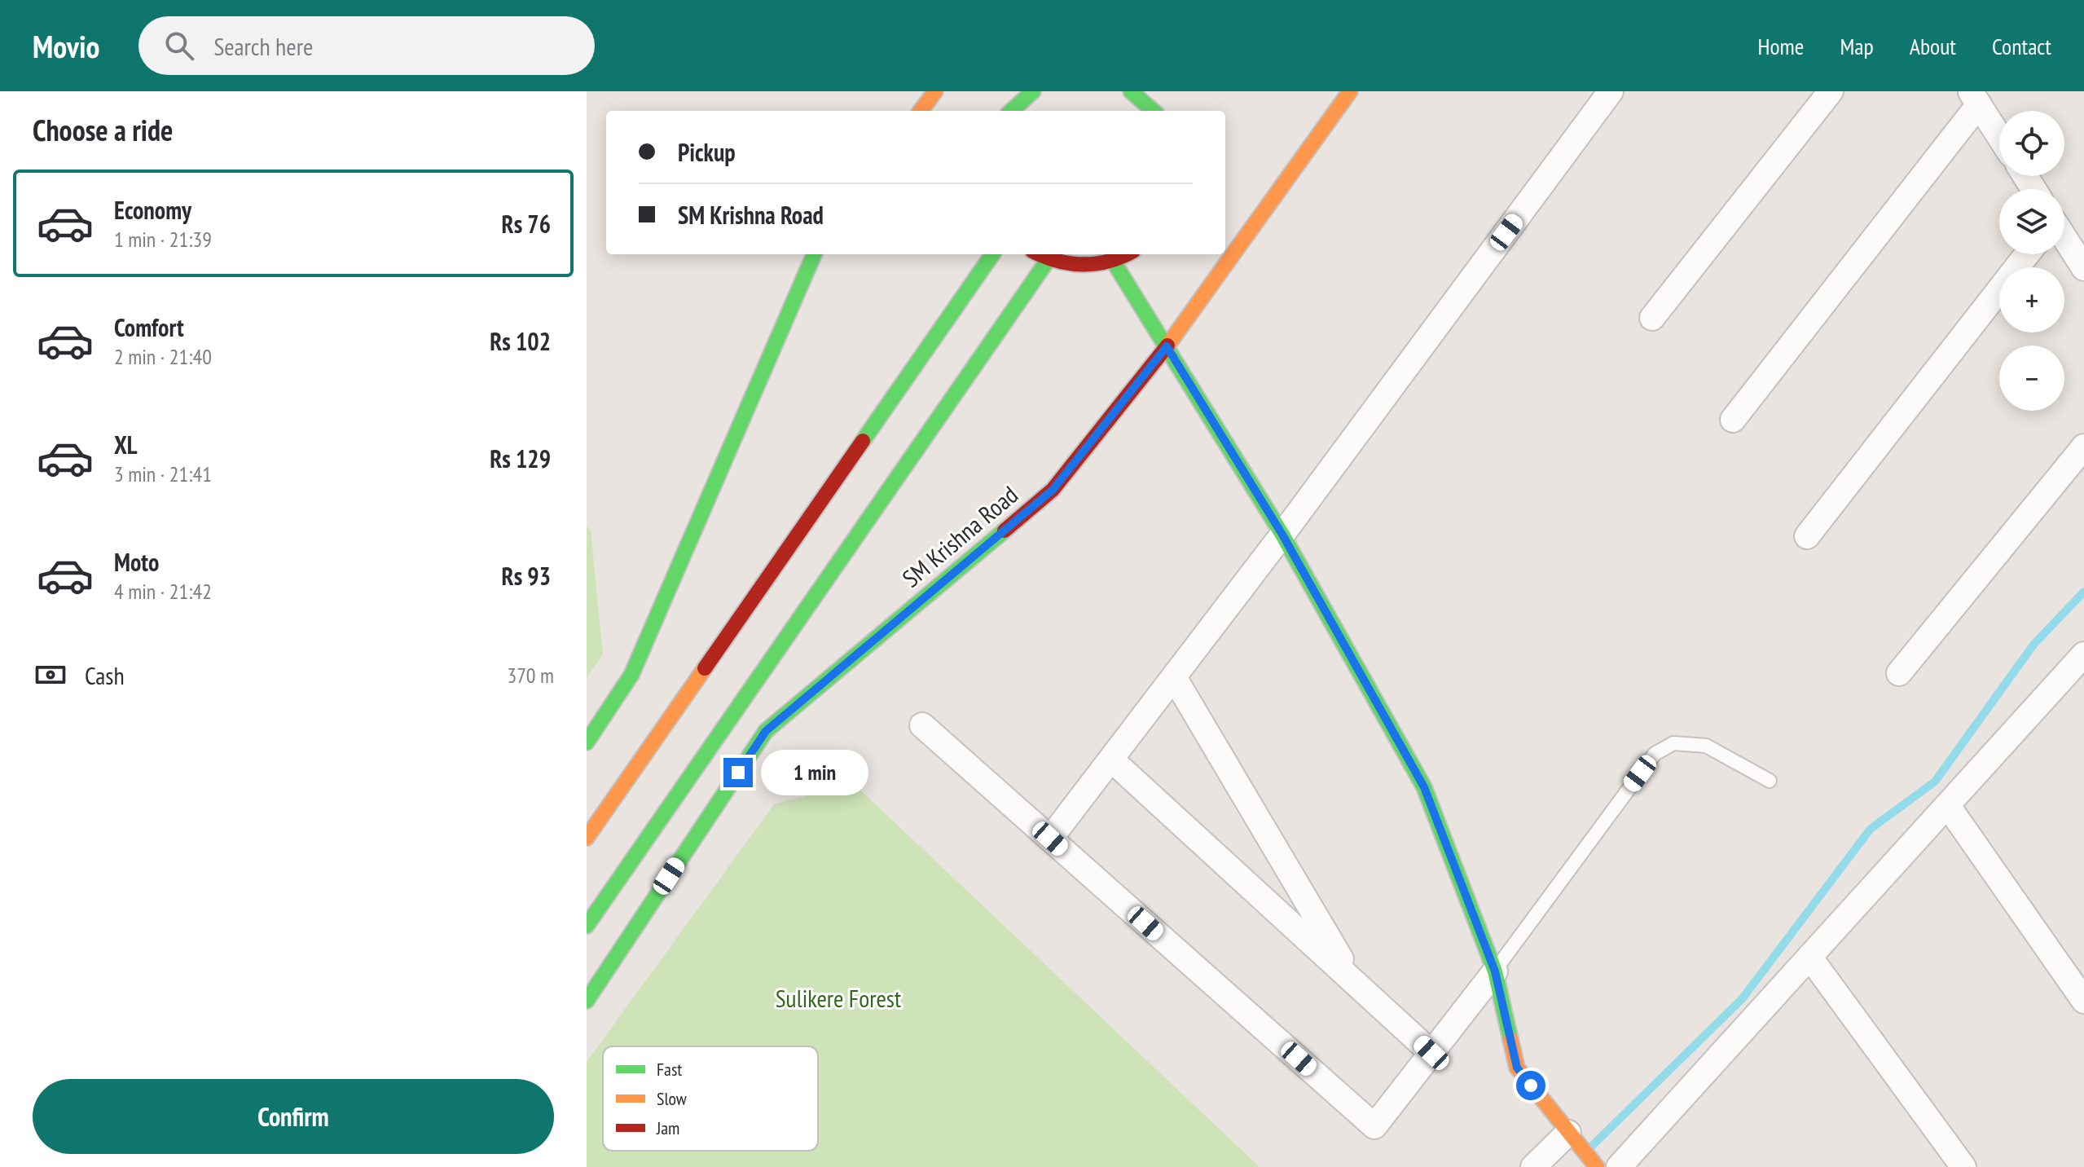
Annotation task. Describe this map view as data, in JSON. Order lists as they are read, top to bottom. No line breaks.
{"streets":{"main road":["SM Krishna Road"]},"parks":["Sulikere Forest"],"legend":["Fast","Slow","Jam"],"page":{"header":"Movio","search":"Search here","nav":["Home","Map","About","Contact"],"heading":"Choose a ride","map_buttons":["+","−"],"banner":["Pickup","SM Krishna Road"],"list":[{"name":"Economy","note":"1 min · 21:39","value":"Rs 76"},{"name":"Comfort","note":"2 min · 21:40","value":"Rs 102"},{"name":"XL","note":"3 min · 21:41","value":"Rs 129"},{"name":"Moto","note":"4 min · 21:42","value":"Rs 93"}],"pay":["Cash","370 m"],"bubble":"1 min","buttons":"Confirm"}}
